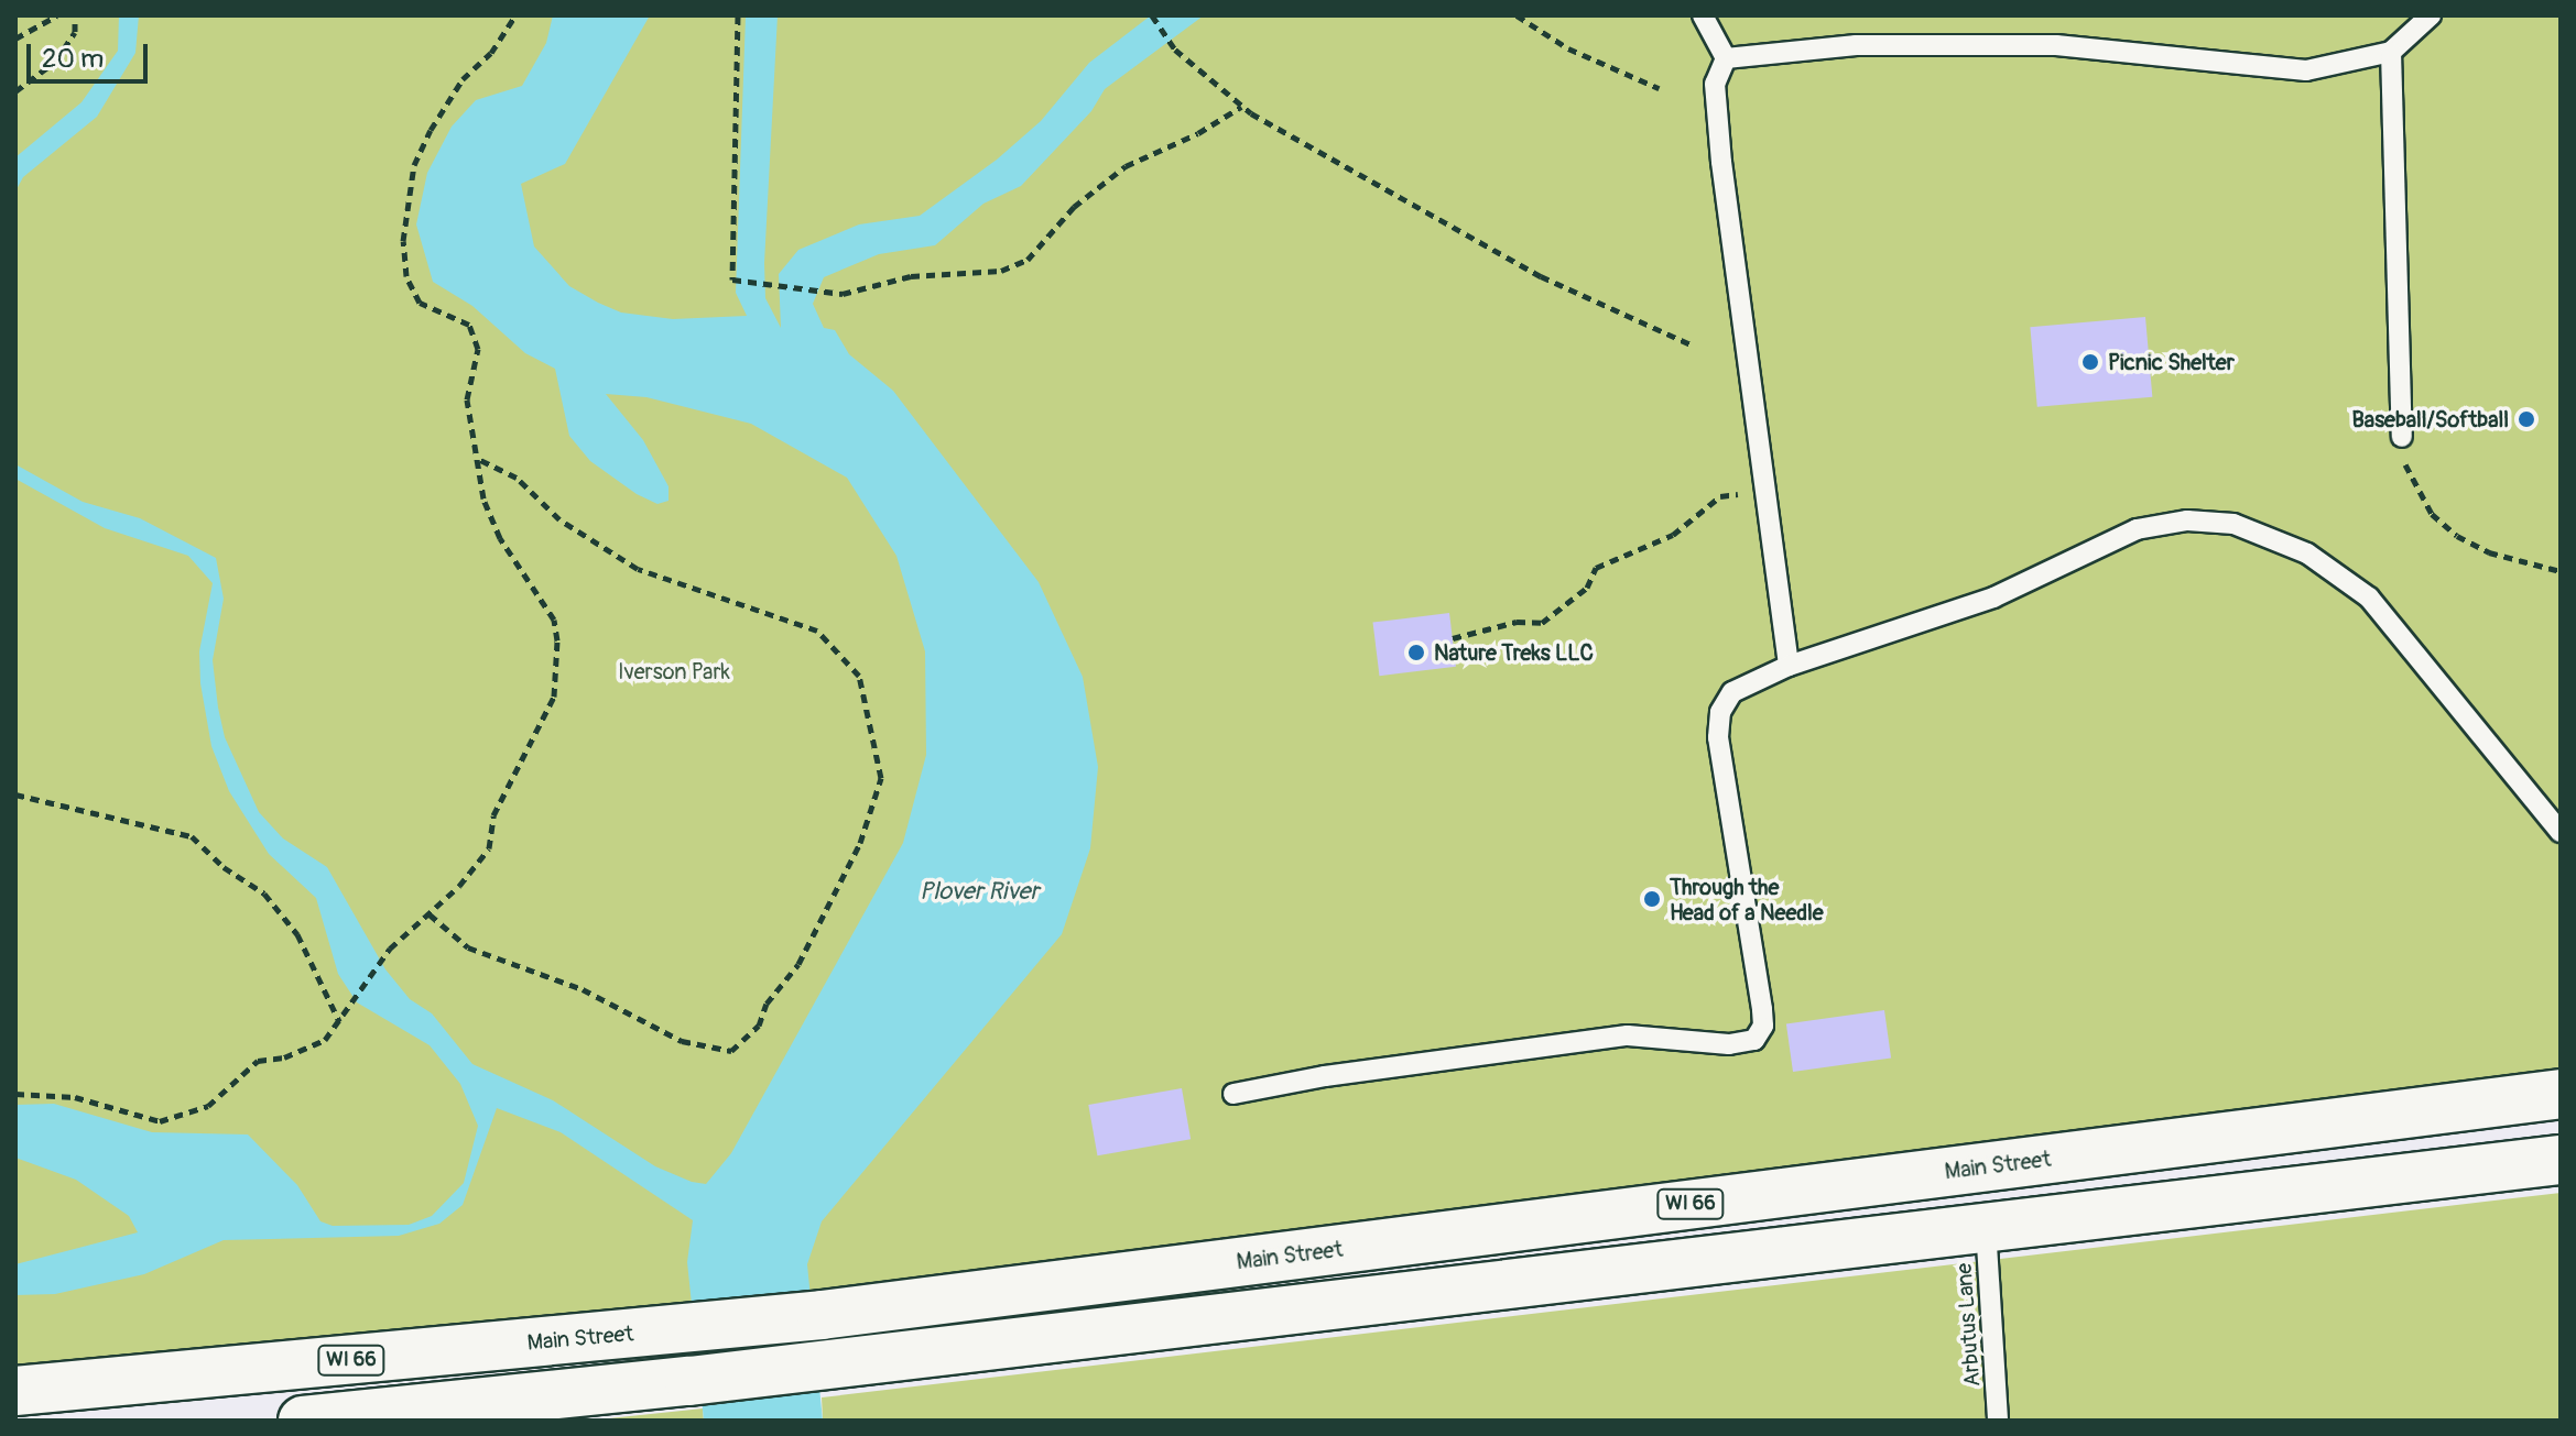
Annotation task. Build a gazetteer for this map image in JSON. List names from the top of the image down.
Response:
{
  "streets": {
    "main road": ["Main Street", "WI 66"],
    "lane": ["Arbutus Lane"]
  },
  "water": ["Plover River"],
  "parks": ["Iverson Park"],
  "places": [
    "Picnic Shelter",
    "Baseball/Softball",
    "Nature Treks LLC",
    "Through the Head of a Needle"
  ],
  "scale_bar": "20 m"
}
